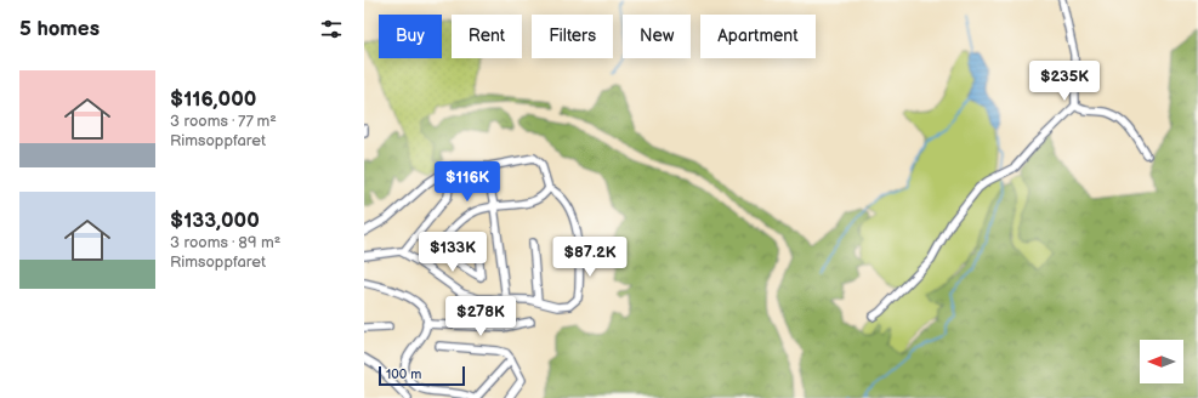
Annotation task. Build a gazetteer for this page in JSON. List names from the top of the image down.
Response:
{
  "scale_bar": "100 m",
  "north": "left",
  "page": {
    "heading": "5 homes",
    "chip": [
      "Buy",
      "Rent",
      "Filters",
      "New",
      "Apartment"
    ],
    "list": [
      {
        "name": "$116,000",
        "note": "3 rooms · 77 m² · Rimsoppfaret"
      },
      {
        "name": "$133,000",
        "note": "3 rooms · 89 m² · Rimsoppfaret"
      }
    ],
    "price": [
      "$235K",
      "$116K",
      "$133K",
      "$87.2K",
      "$278K"
    ],
    "scale": "100 m"
  }
}
